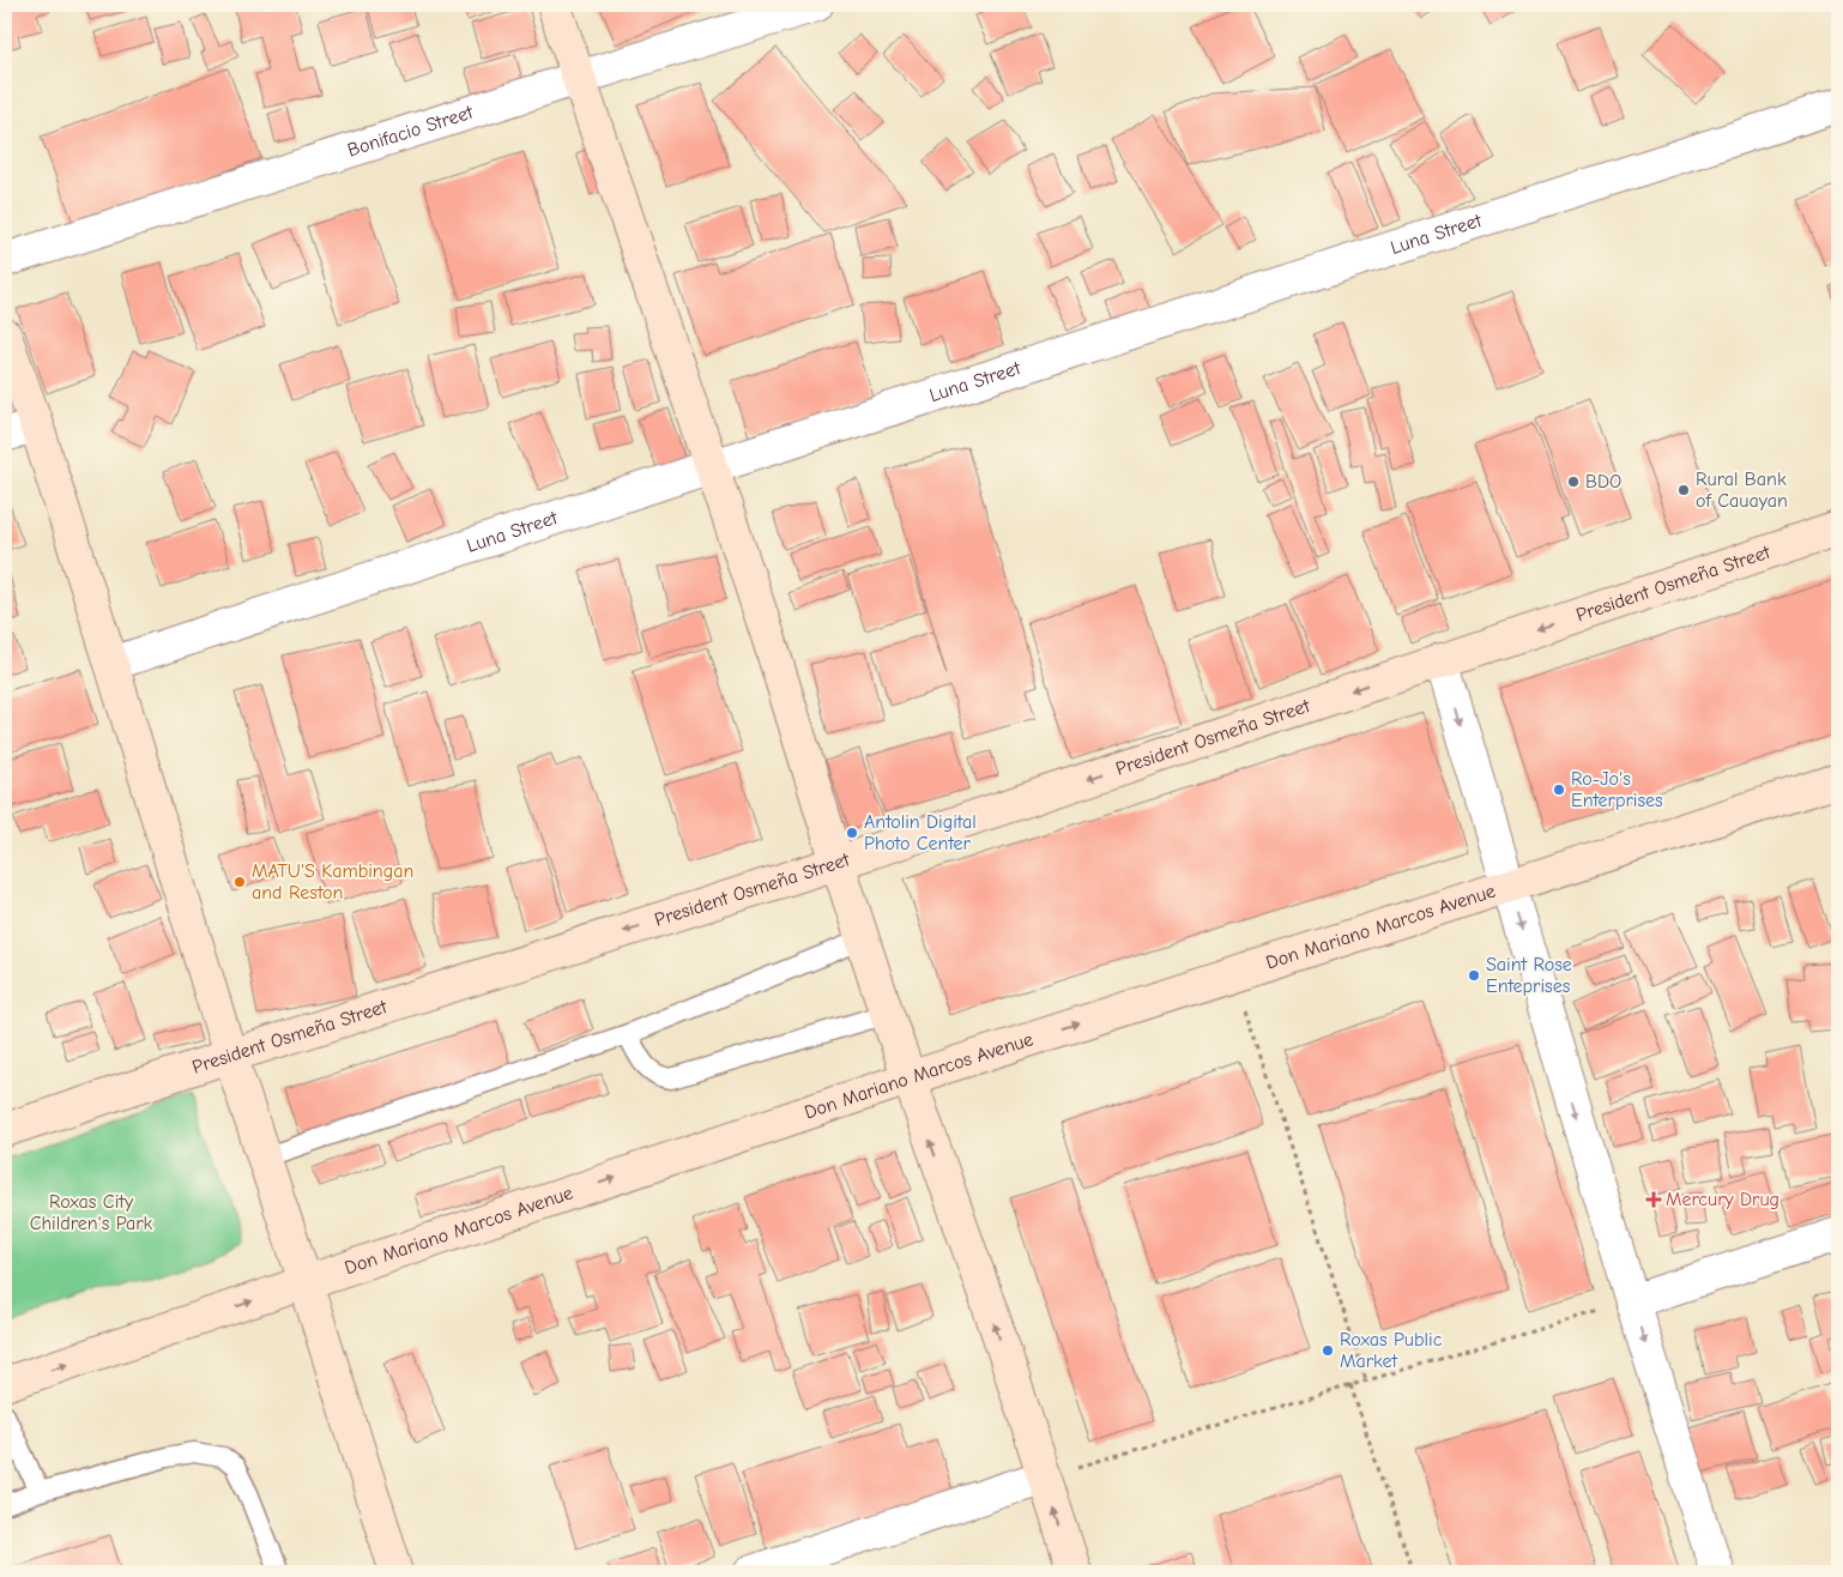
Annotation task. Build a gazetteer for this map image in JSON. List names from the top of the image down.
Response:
{
  "streets": {
    "main road": ["President Osmeña Street", "Don Mariano Marcos Avenue"],
    "street": ["Bonifacio Street", "Luna Street"]
  },
  "one_way": ["President Osmeña Street", "Don Mariano Marcos Avenue"],
  "parks": ["Roxas City Children's Park"],
  "places": {
    "other": [
      "BDO",
      "Rural Bank of Cauayan",
      "Ro-Jo's Enterprises",
      "Antolin Digital Photo Center",
      "MATU'S Kambingan and Reston",
      "Saint Rose Enteprises",
      "Roxas Public Market"
    ],
    "health": ["Mercury Drug"]
  }
}
